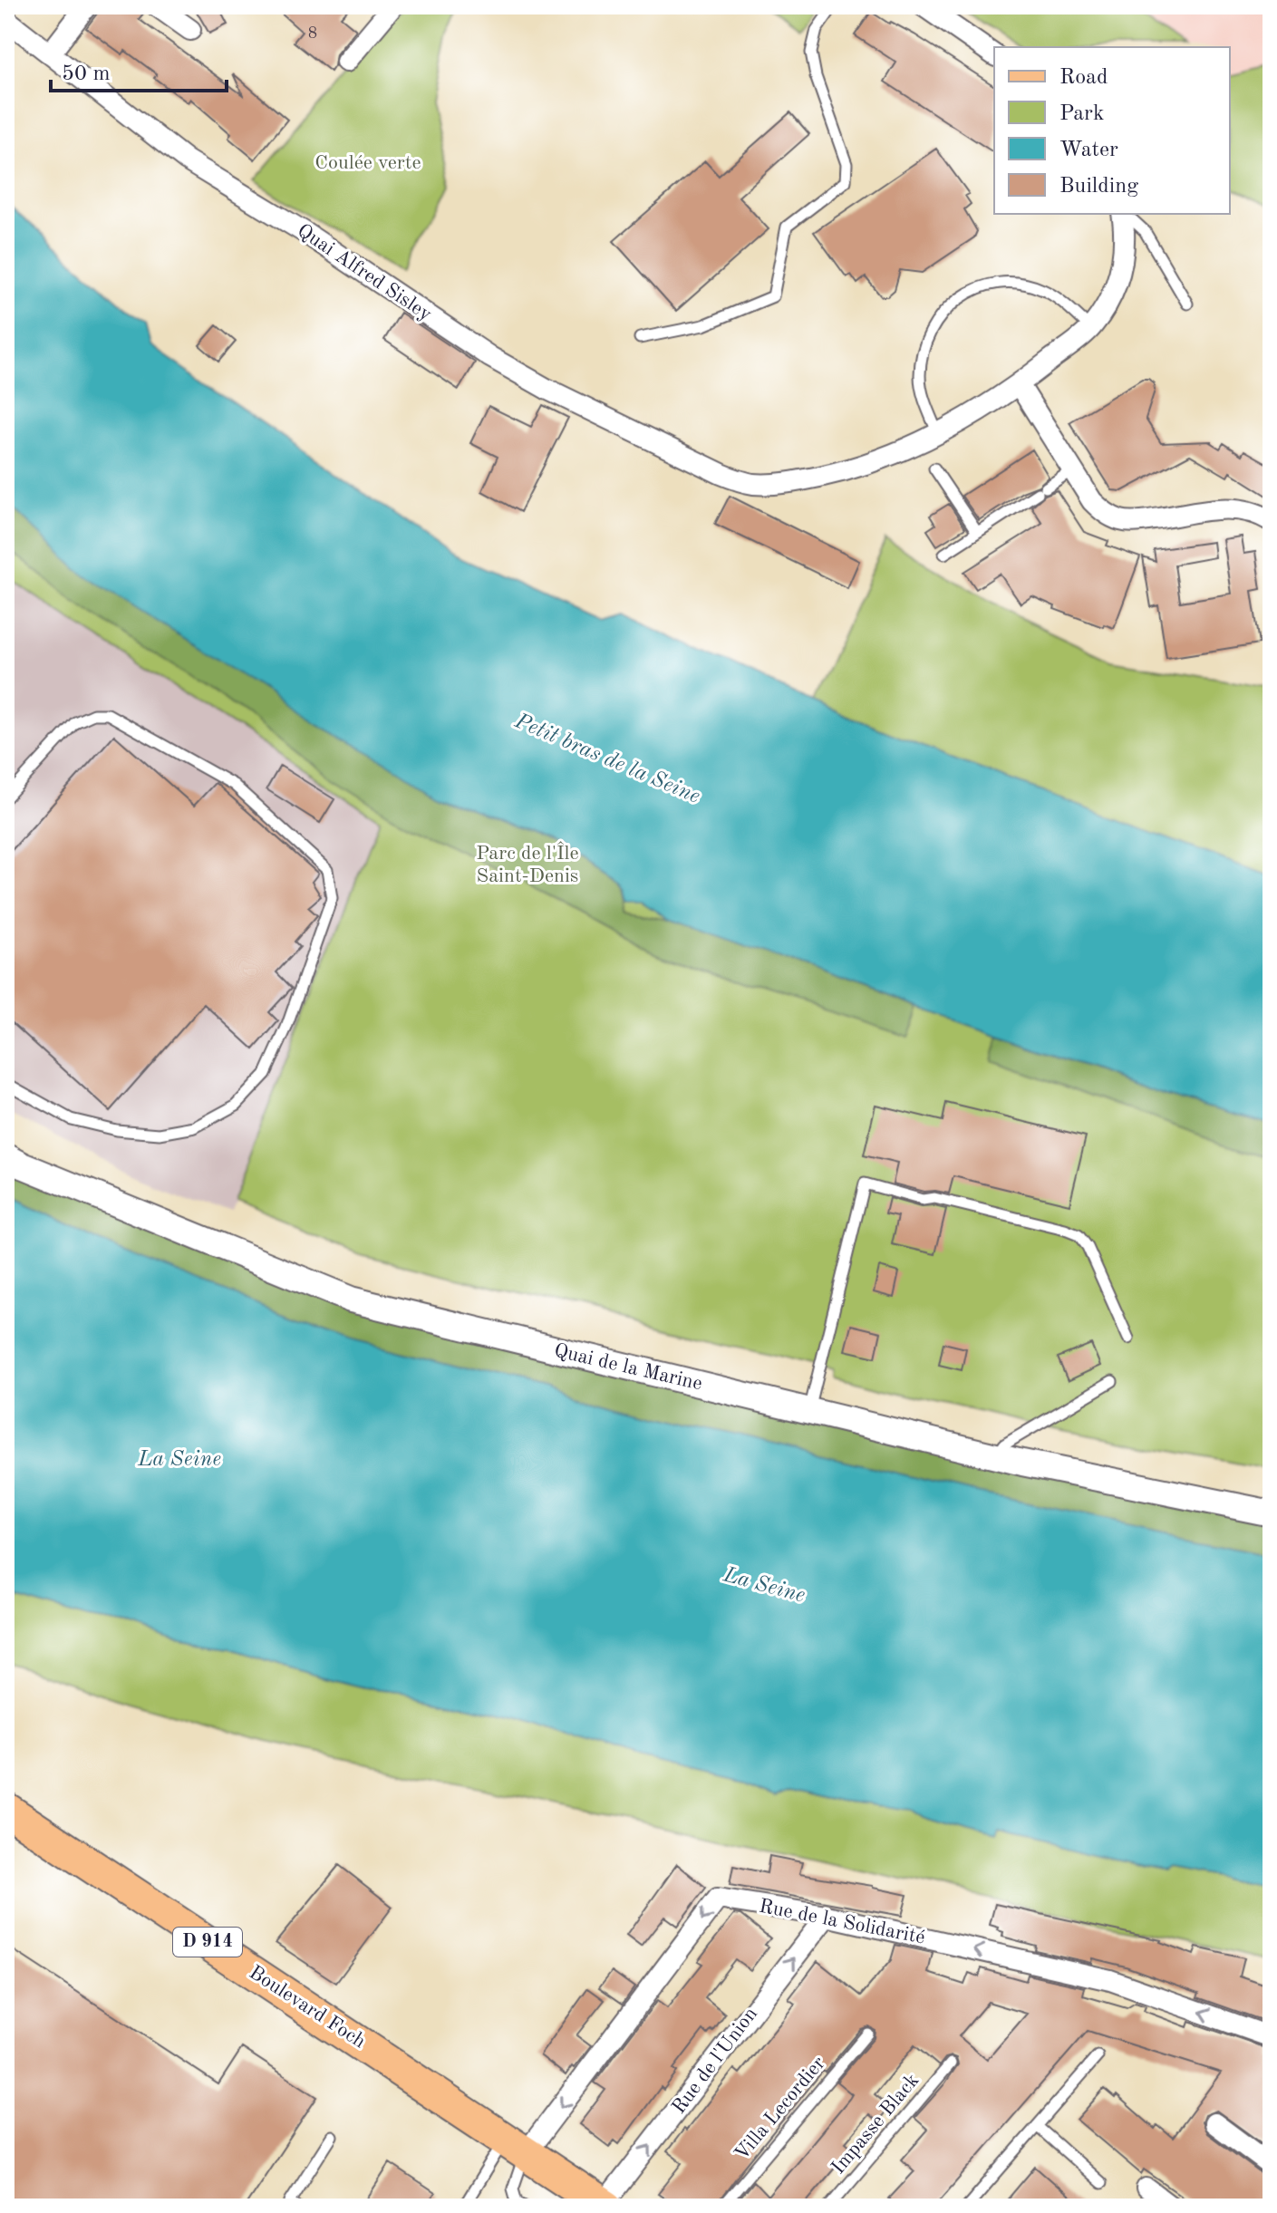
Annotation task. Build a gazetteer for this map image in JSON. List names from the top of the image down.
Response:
{
  "streets": {
    "main road": ["D 914", "Boulevard Foch"],
    "street": [
      "Quai Alfred Sisley",
      "Quai de la Marine",
      "Rue de la Solidarité",
      "Rue de l'Union"
    ],
    "lane": ["Villa Lecordier", "Impasse Black"]
  },
  "crossings": [
    ["Rue de la Solidarité", "Boulevard Foch"],
    ["Rue de la Solidarité", "Rue de l'Union"],
    ["Boulevard Foch", "Rue de l'Union"]
  ],
  "one_way": ["Rue de la Solidarité", "Rue de l'Union"],
  "water": ["Petit bras de la Seine", "La Seine"],
  "parks": ["Coulée verte", "Parc de l'Île Saint-Denis"],
  "house_numbers": ["8"],
  "legend": [
    "Road",
    "Park",
    "Water",
    "Building"
  ],
  "scale_bar": "50 m"
}
